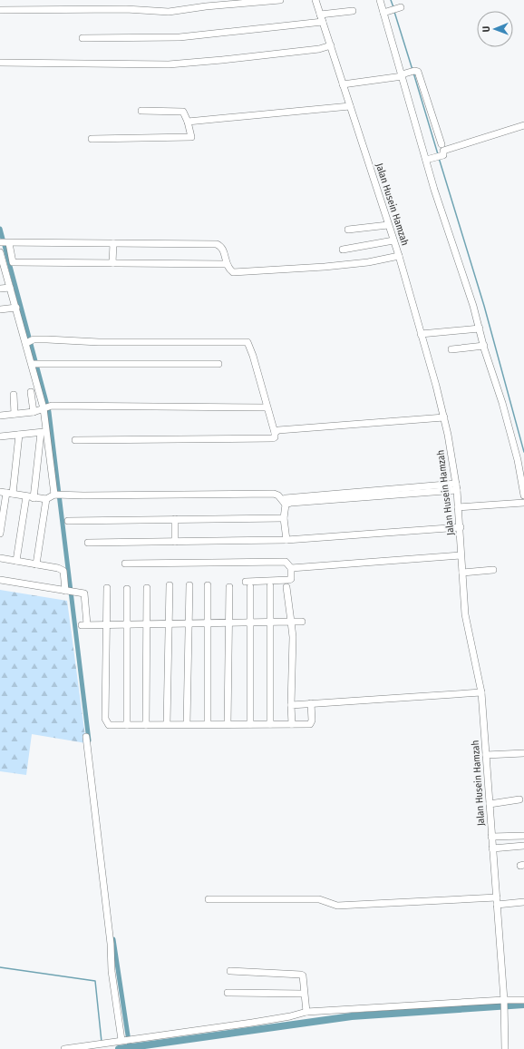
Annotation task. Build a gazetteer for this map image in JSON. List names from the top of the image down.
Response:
{
  "streets": {
    "street": ["Jalan Husein Hamzah"]
  },
  "north": "left"
}
